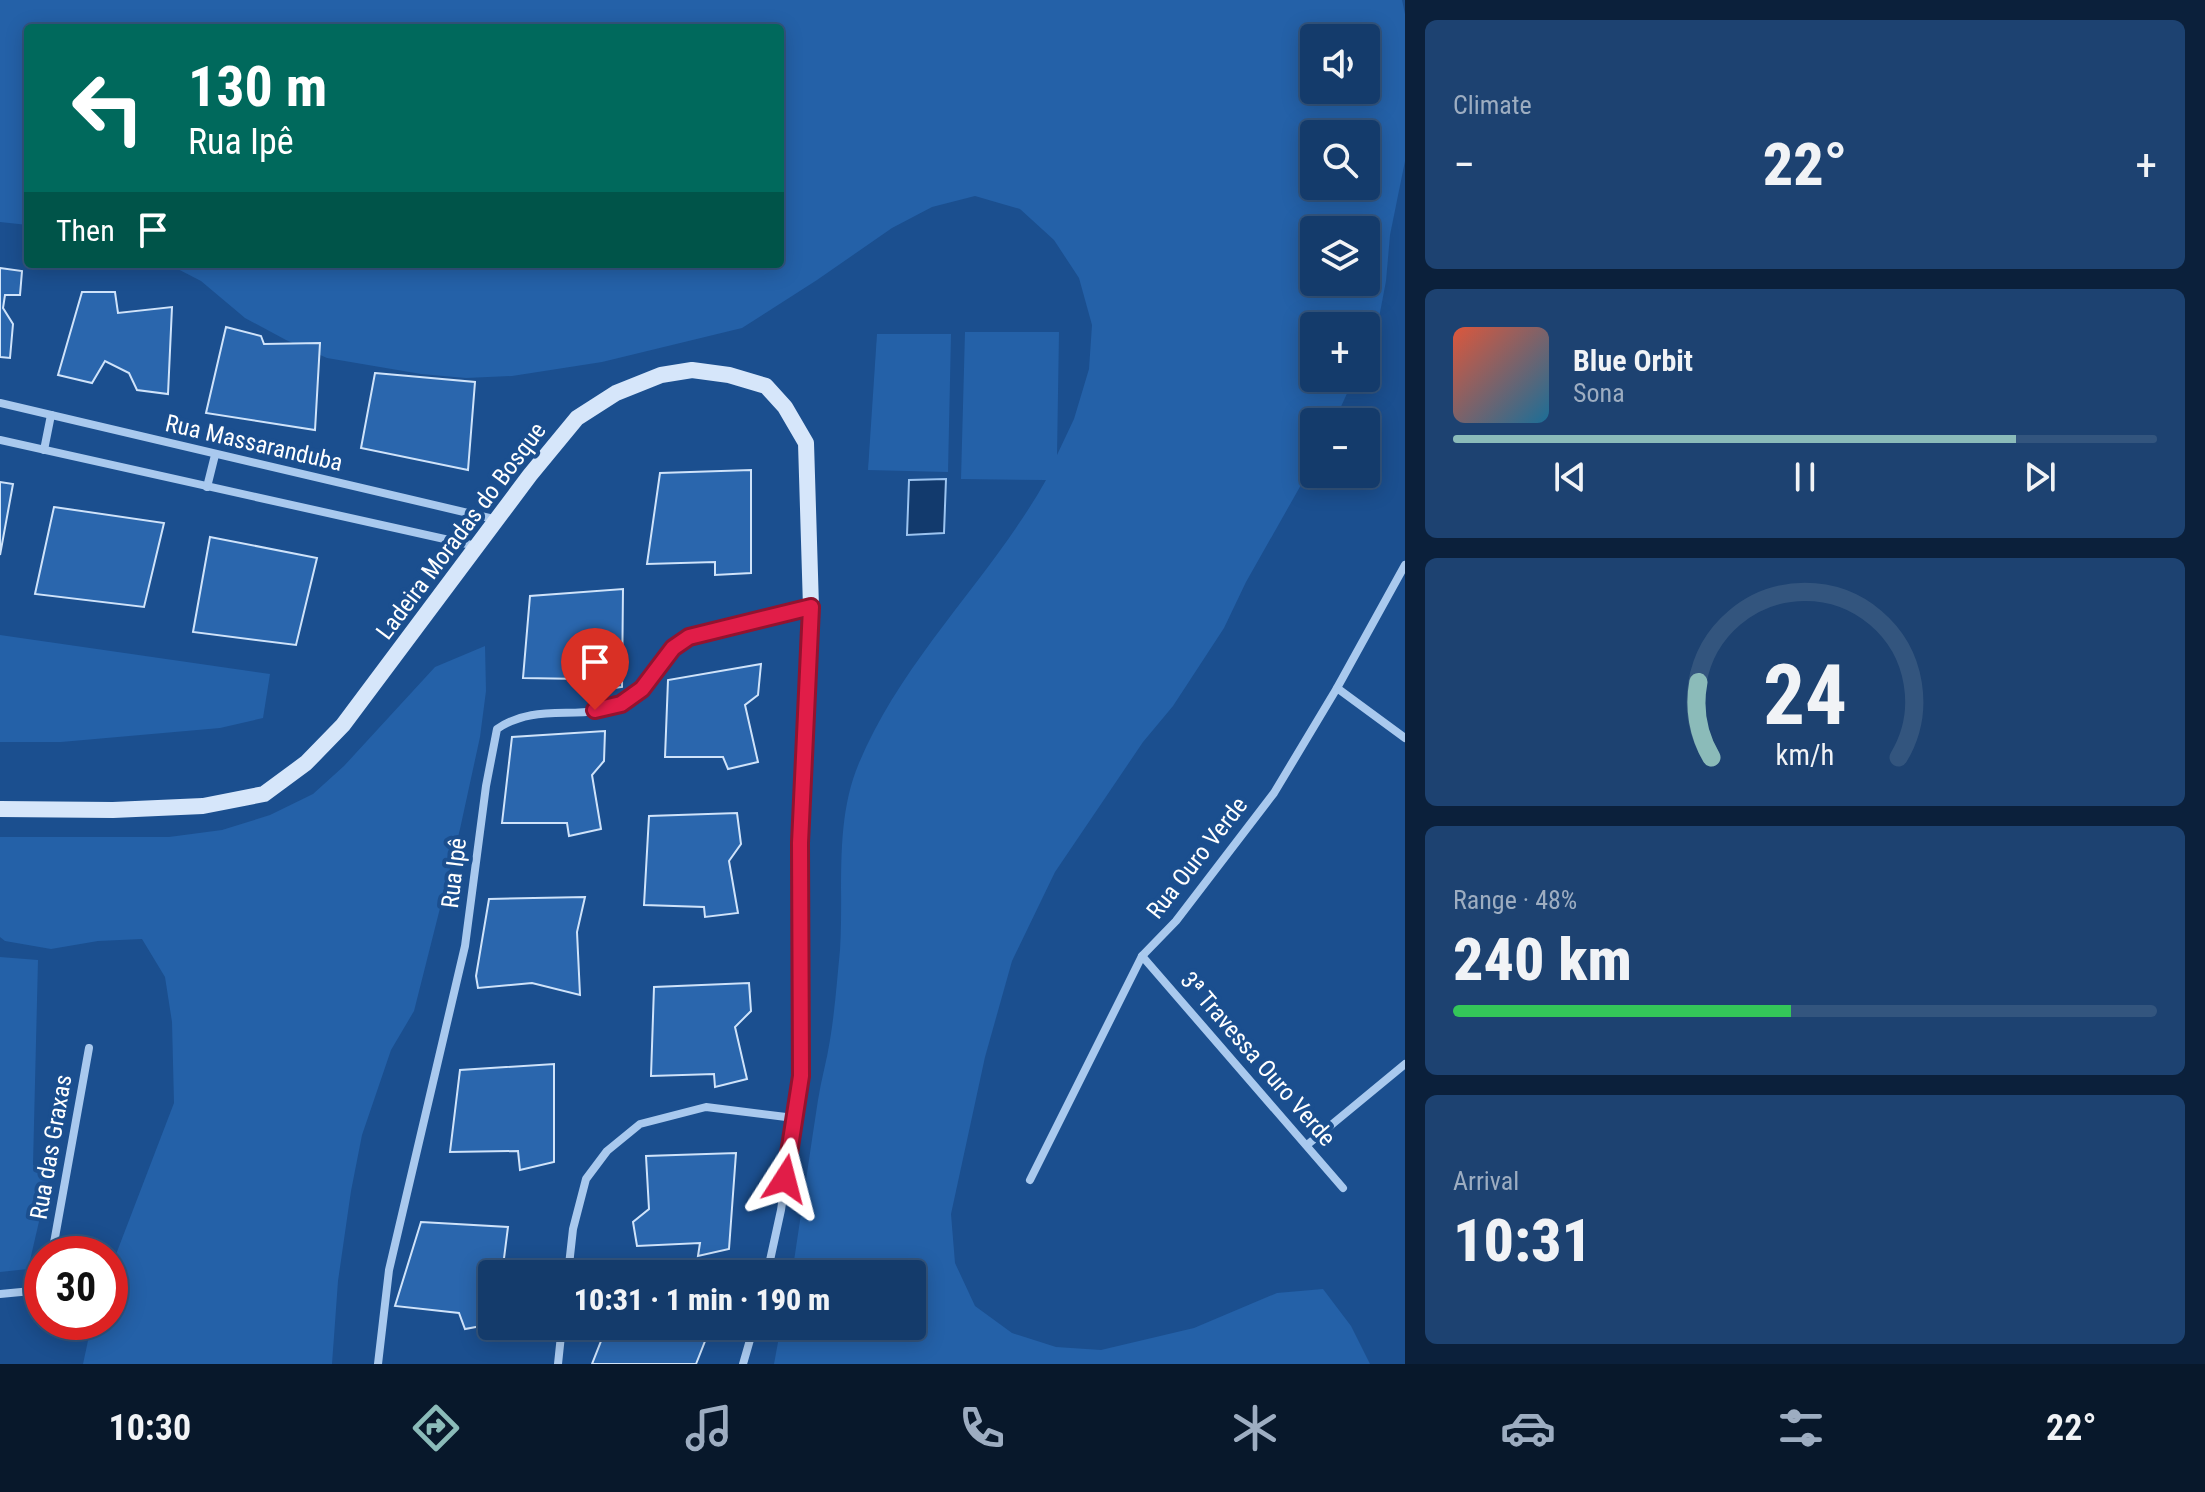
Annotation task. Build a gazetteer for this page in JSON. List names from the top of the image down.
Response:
{
  "streets": {
    "street": [
      "Rua Massaranduba",
      "Ladeira Moradas do Bosque",
      "Rua Ouro Verde",
      "Rua Ipê",
      "3ª Travessa Ouro Verde",
      "Rua das Graxas"
    ]
  },
  "crossings": [
    ["Rua Massaranduba", "Ladeira Moradas do Bosque"],
    ["Ladeira Moradas do Bosque", "Rua Ipê"],
    ["Rua Ouro Verde", "3ª Travessa Ouro Verde"]
  ],
  "page": {
    "tile": [
      "Climate",
      ["Range · 48%", "240 km"],
      ["Arrival", "10:31"]
    ],
    "map_buttons": ["+", "−"],
    "turn": ["130 m", "Rua Ipê"],
    "heat": ["−", "22°", "+"],
    "then": "Then",
    "song": ["Blue Orbit", "Sona"],
    "limit": "30",
    "trip": "10:31 · 1 min · 190 m",
    "tabs": ["10:30", "22°"],
    "gauge": ["24", "km/h"]
  }
}
